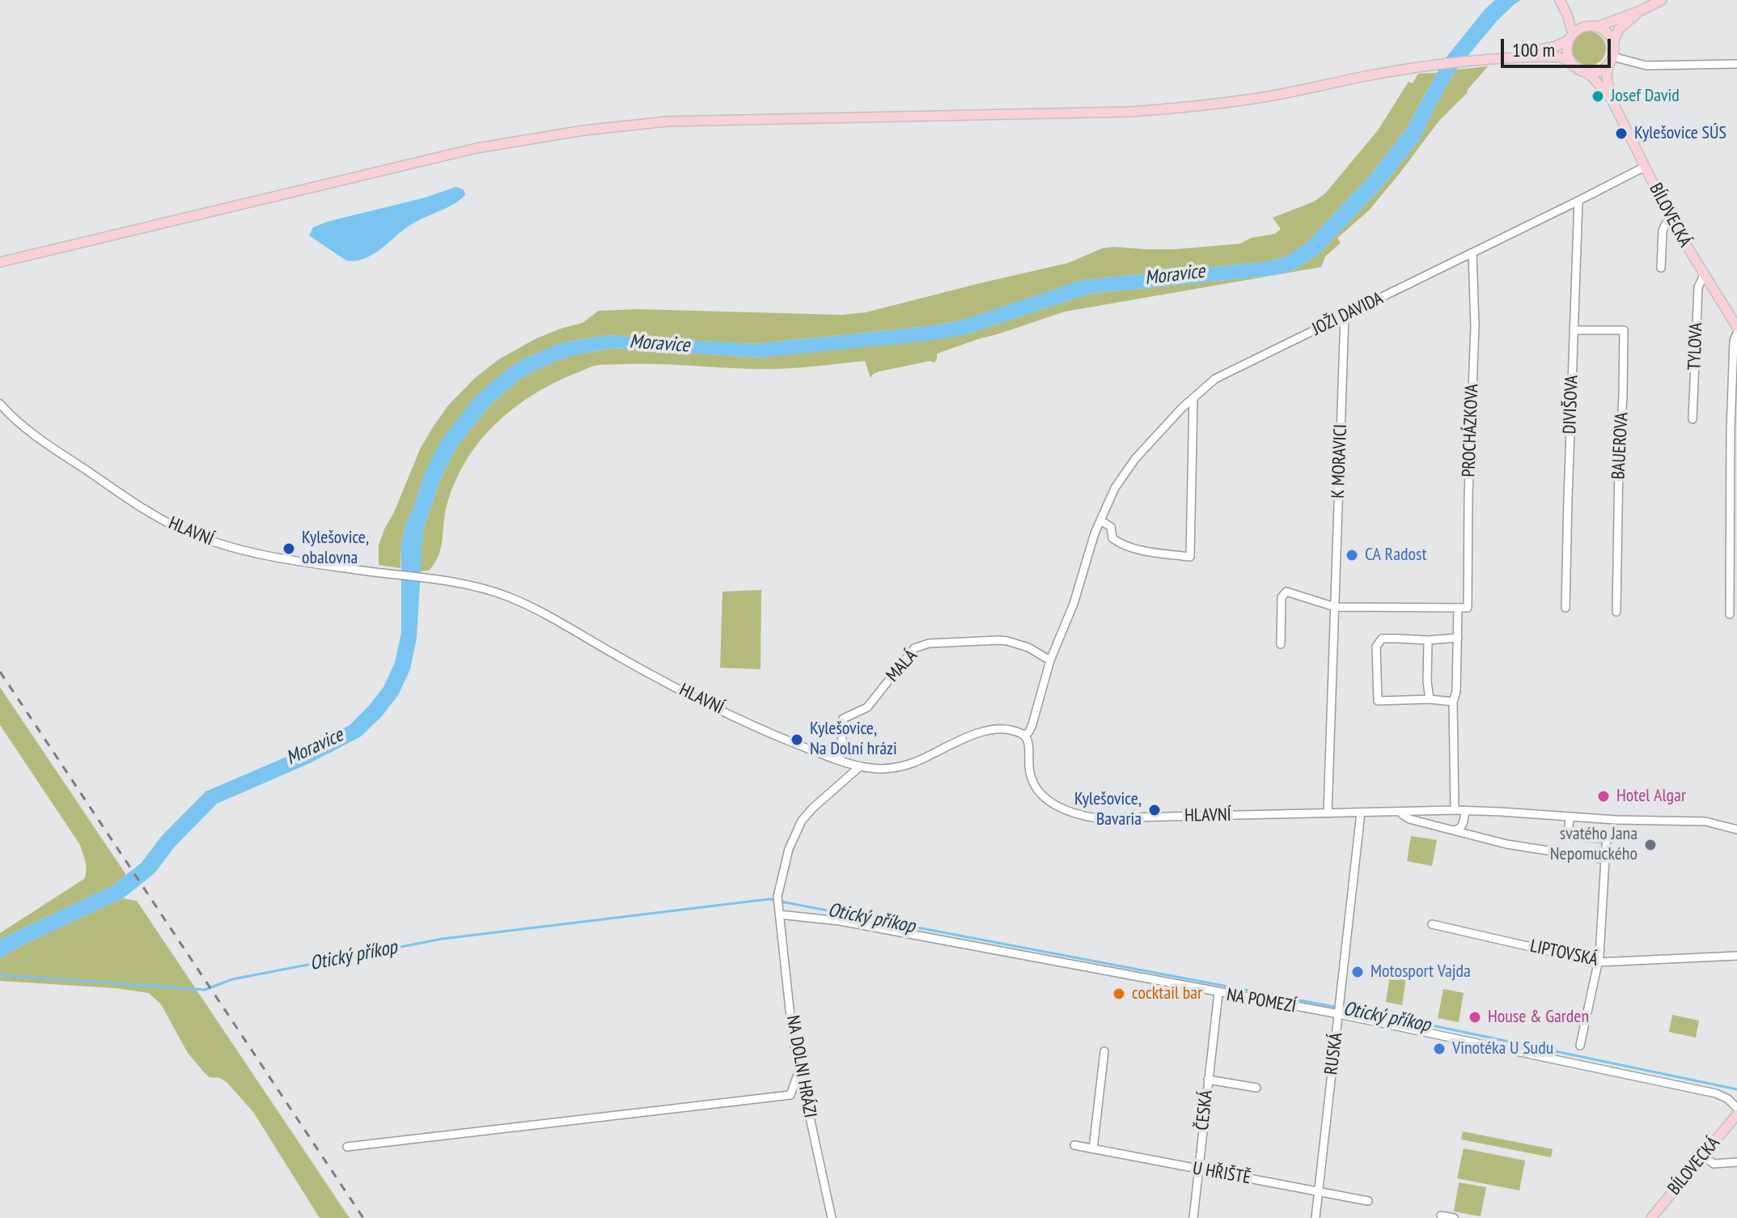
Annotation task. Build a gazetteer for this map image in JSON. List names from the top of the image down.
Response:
{
  "streets": {
    "main road": ["BÍLOVECKÁ"],
    "street": [
      "JOŽI DAVIDA",
      "TYLOVA",
      "DIVIŠOVA",
      "PROCHÁZKOVA",
      "BAUEROVA",
      "K MORAVICI",
      "HLAVNÍ",
      "MALÁ",
      "LIPTOVSKÁ",
      "NA POMEZÍ",
      "RUSKÁ",
      "NA DOLNI HRÁZI",
      "ČESKÁ",
      "U HŘIŠTĚ"
    ]
  },
  "crossings": [
    ["BÍLOVECKÁ", "JOŽI DAVIDA"],
    ["BÍLOVECKÁ", "TYLOVA"],
    ["JOŽI DAVIDA", "DIVIŠOVA"],
    ["JOŽI DAVIDA", "PROCHÁZKOVA"],
    ["JOŽI DAVIDA", "K MORAVICI"],
    ["JOŽI DAVIDA", "HLAVNÍ"],
    ["JOŽI DAVIDA", "MALÁ"],
    ["DIVIŠOVA", "BAUEROVA"],
    ["HLAVNÍ", "MALÁ"],
    ["HLAVNÍ", "RUSKÁ"],
    ["HLAVNÍ", "NA DOLNI HRÁZI"],
    ["NA POMEZÍ", "RUSKÁ"],
    ["NA POMEZÍ", "NA DOLNI HRÁZI"],
    ["NA POMEZÍ", "ČESKÁ"],
    ["RUSKÁ", "U HŘIŠTĚ"],
    ["ČESKÁ", "U HŘIŠTĚ"]
  ],
  "water": ["Moravice", "Otický příkop"],
  "places": [
    "Josef David",
    "Kylešovice SÚS",
    "Kylešovice, obalovna",
    "CA Radost",
    "Kylešovice, Na Dolní hrázi",
    "Hotel Algar",
    "Kylešovice, Bavaria",
    "svatého Jana Nepomuckého",
    "Motosport Vajda",
    "cocktail bar",
    "House & Garden",
    "Vinotéka U Sudu"
  ],
  "scale_bar": "100 m"
}
